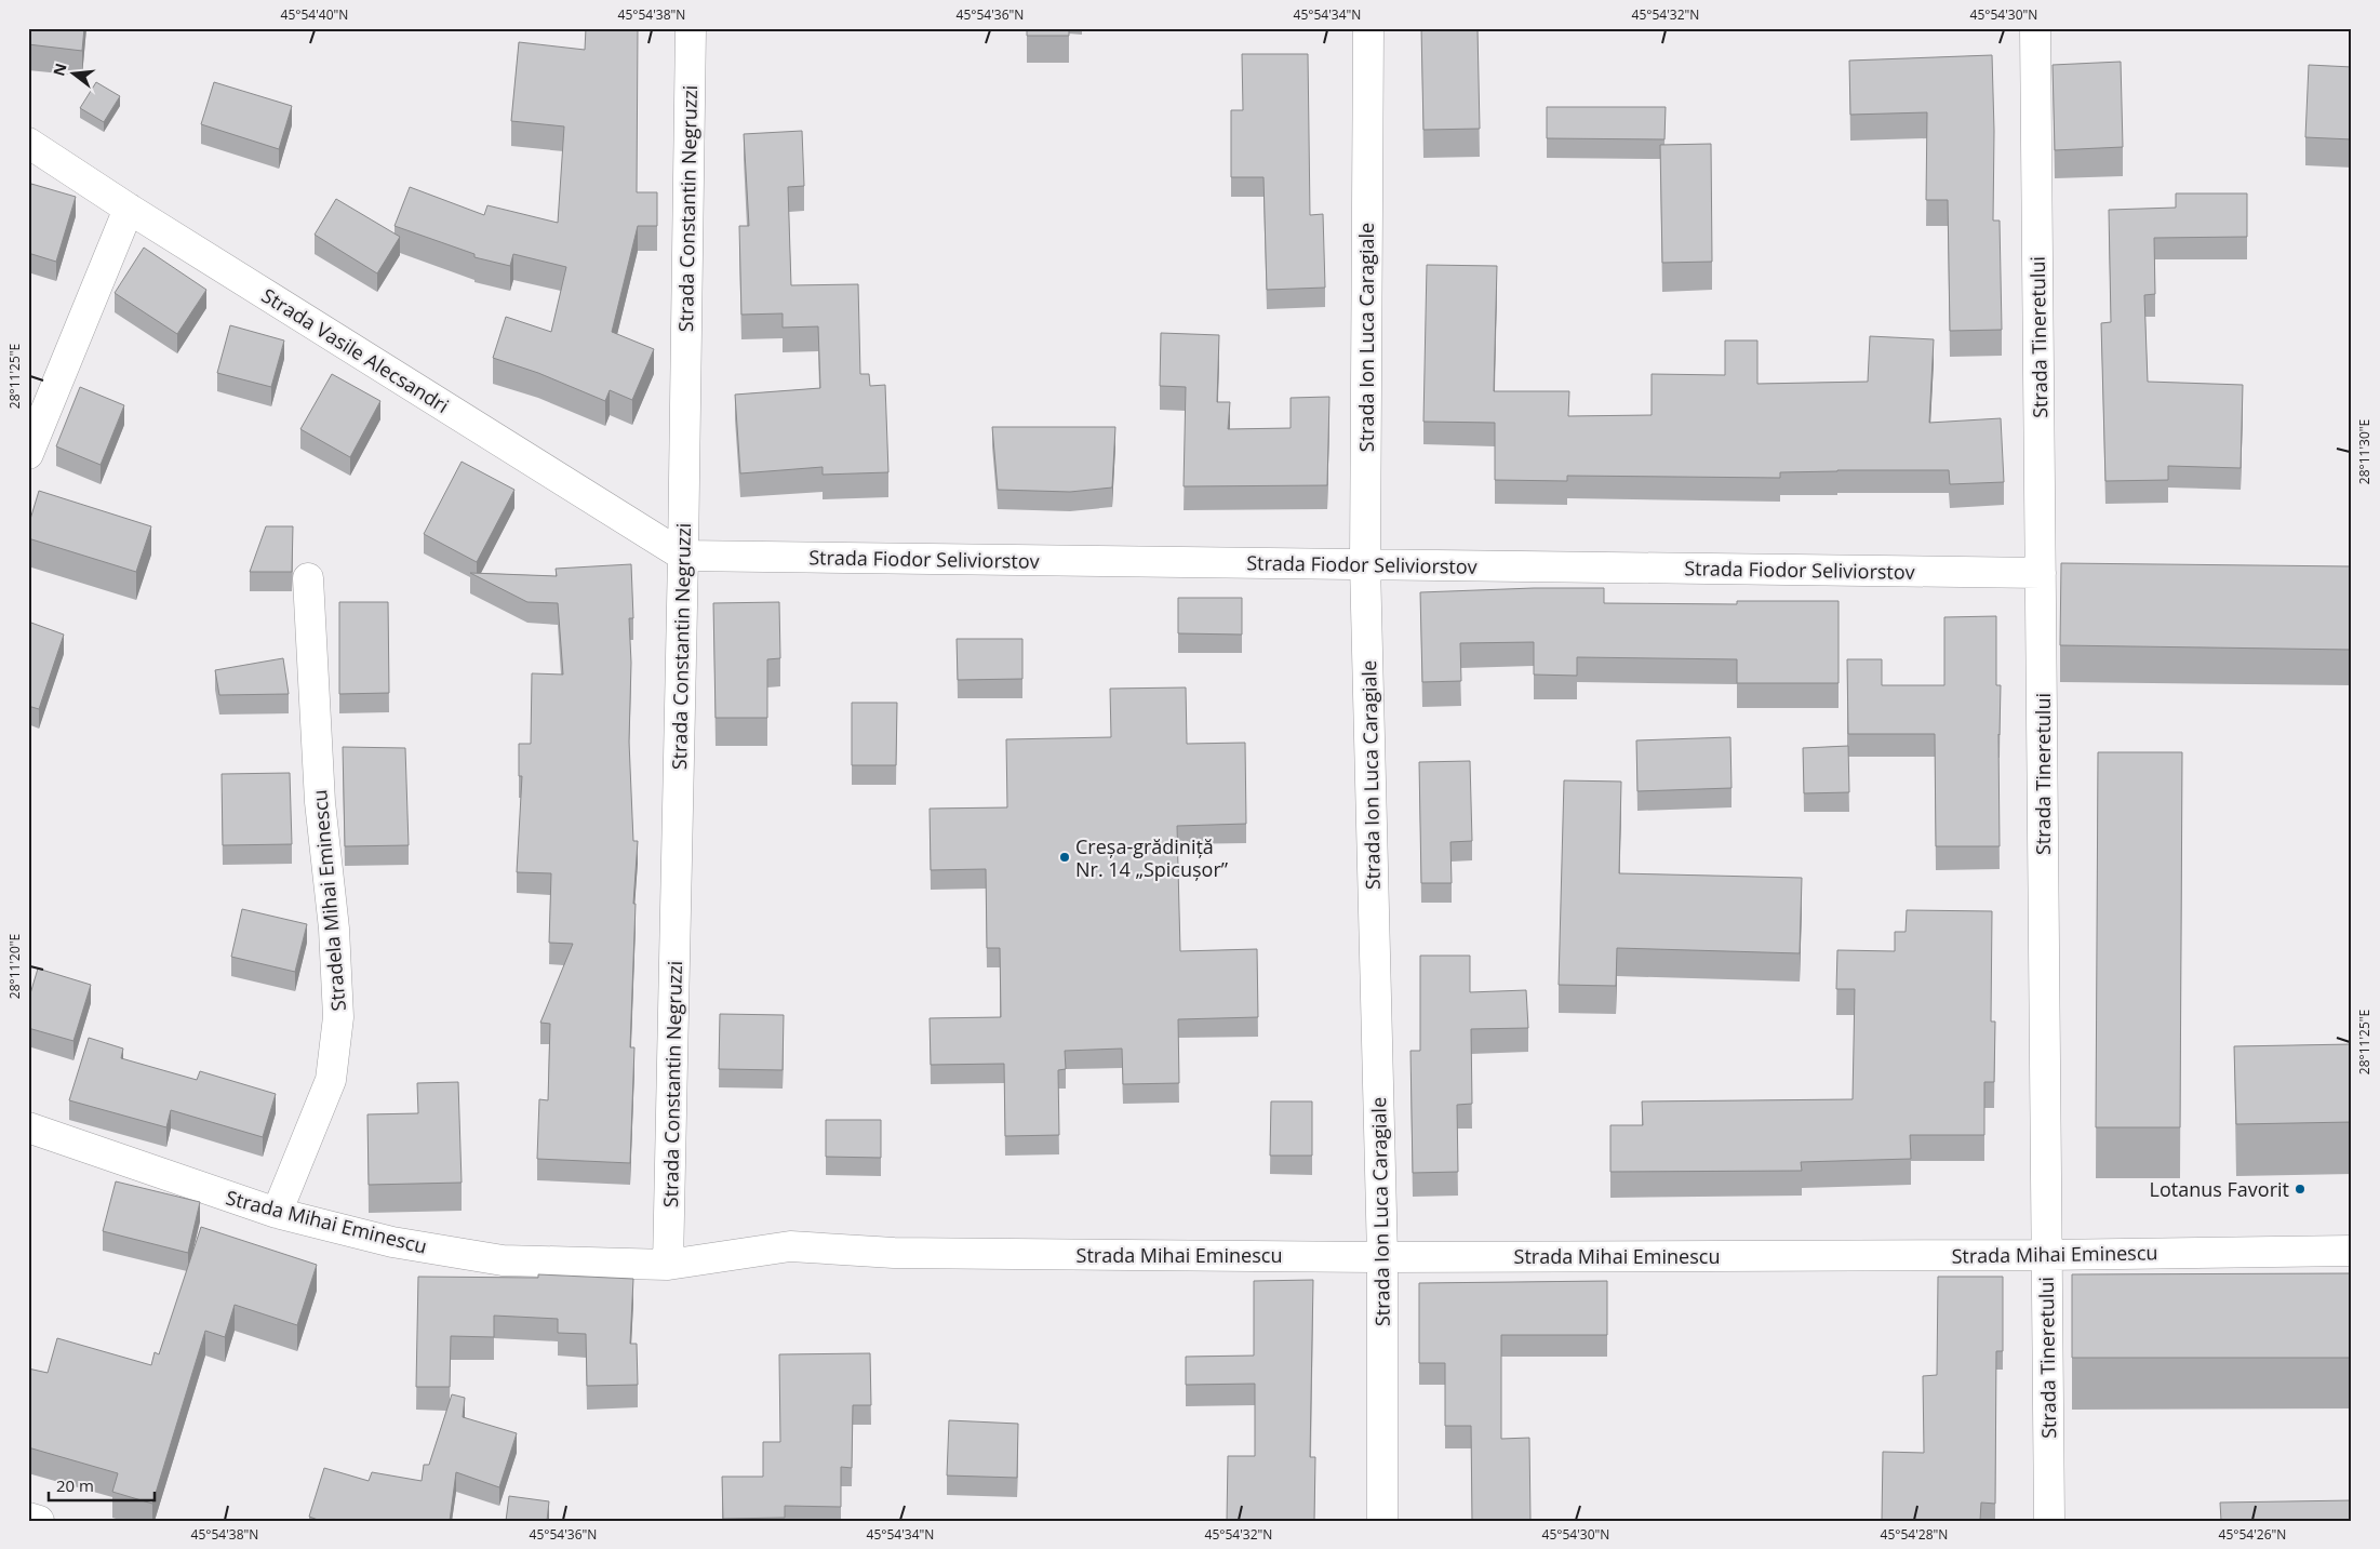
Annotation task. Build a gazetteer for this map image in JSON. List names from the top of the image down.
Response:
{
  "streets": {
    "street": [
      "Strada Constantin Negruzzi",
      "Strada Ion Luca Caragiale",
      "Strada Tineretului",
      "Strada Vasile Alecsandri",
      "Strada Fiodor Seliviorstov",
      "Stradela Mihai Eminescu",
      "Strada Mihai Eminescu"
    ]
  },
  "crossings": [
    ["Strada Constantin Negruzzi", "Strada Vasile Alecsandri"],
    ["Strada Constantin Negruzzi", "Strada Fiodor Seliviorstov"],
    ["Strada Constantin Negruzzi", "Strada Mihai Eminescu"],
    ["Strada Ion Luca Caragiale", "Strada Fiodor Seliviorstov"],
    ["Strada Ion Luca Caragiale", "Strada Mihai Eminescu"],
    ["Strada Tineretului", "Strada Fiodor Seliviorstov"],
    ["Strada Tineretului", "Strada Mihai Eminescu"],
    ["Strada Vasile Alecsandri", "Strada Fiodor Seliviorstov"],
    ["Stradela Mihai Eminescu", "Strada Mihai Eminescu"]
  ],
  "places": ["Creșa-grădiniță Nr. 14 „Spicușor”", "Lotanus Favorit"],
  "scale_bar": "20 m",
  "north": "left",
  "coordinates": [
    "45°54'40\"N",
    "45°54'38\"N",
    "45°54'36\"N",
    "45°54'34\"N",
    "45°54'32\"N",
    "45°54'30\"N",
    "28°11'25\"E",
    "28°11'30\"E",
    "28°11'20\"E",
    "45°54'28\"N",
    "45°54'26\"N"
  ]
}
